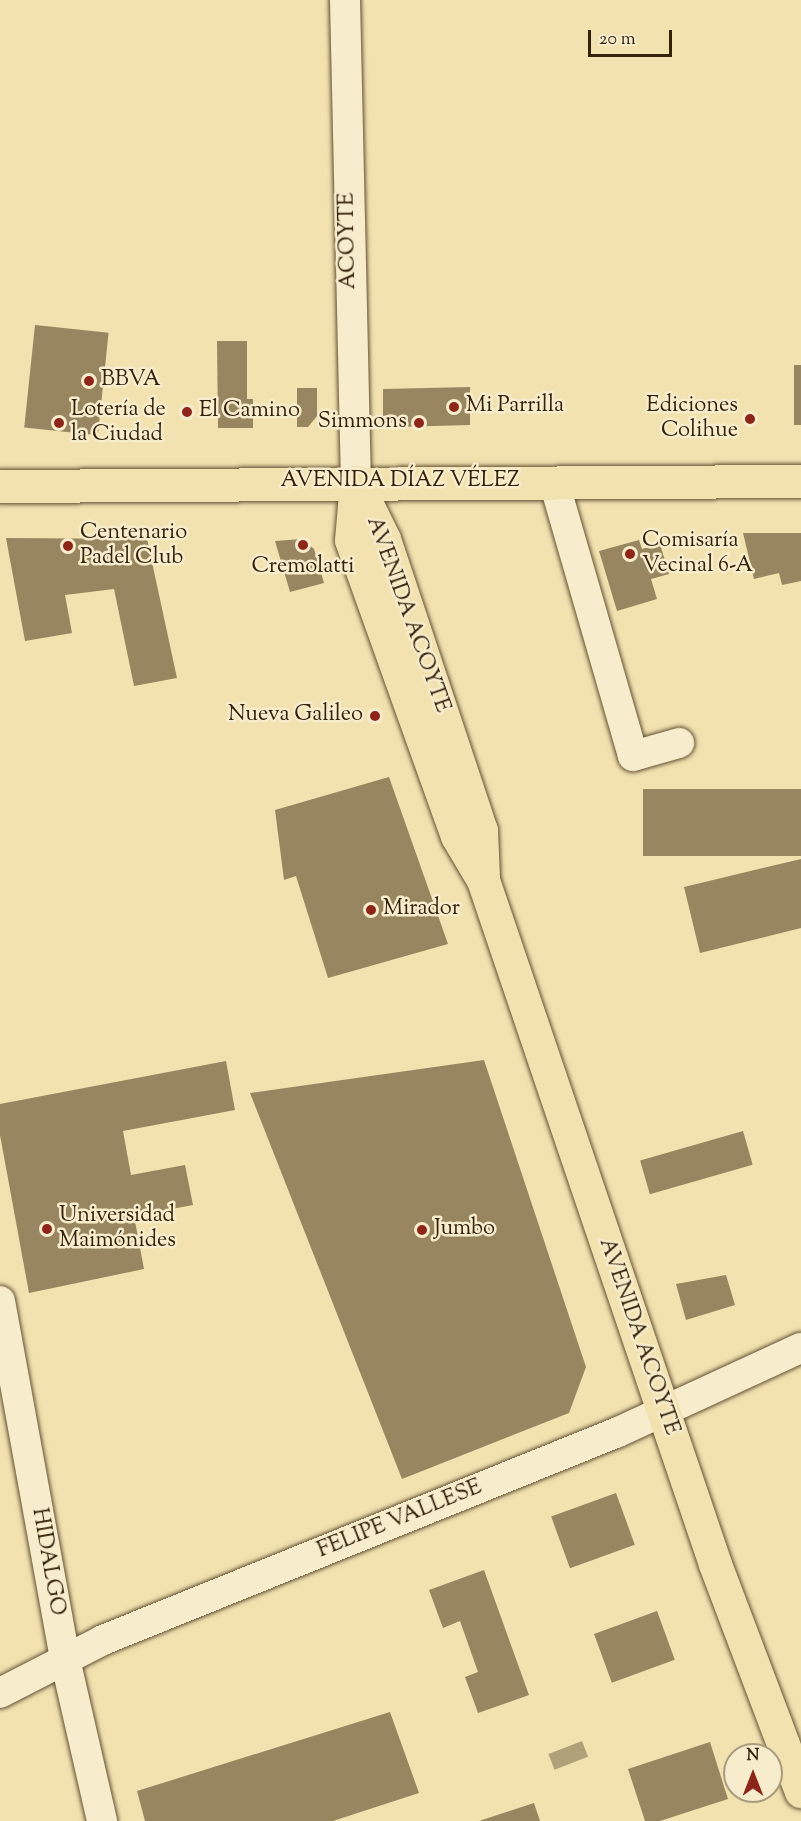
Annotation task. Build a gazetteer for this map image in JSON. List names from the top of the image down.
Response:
{
  "streets": {
    "main road": ["AVENIDA DÍAZ VÉLEZ", "AVENIDA ACOYTE"],
    "street": ["ACOYTE", "FELIPE VALLESE", "HIDALGO"]
  },
  "crossings": [
    ["ACOYTE", "AVENIDA DÍAZ VÉLEZ"],
    ["ACOYTE", "AVENIDA ACOYTE"],
    ["AVENIDA DÍAZ VÉLEZ", "AVENIDA ACOYTE"],
    ["AVENIDA ACOYTE", "FELIPE VALLESE"],
    ["FELIPE VALLESE", "HIDALGO"]
  ],
  "places": [
    "BBVA",
    "Mi Parrilla",
    "El Camino",
    "Ediciones Colihue",
    "Lotería de la Ciudad",
    "Simmons",
    "Cremolatti",
    "Centenario Padel Club",
    "Comisaría Vecinal 6-A",
    "Nueva Galileo",
    "Mirador",
    "Universidad Maimónides",
    "Jumbo"
  ],
  "scale_bar": "20 m",
  "north": "top"
}
